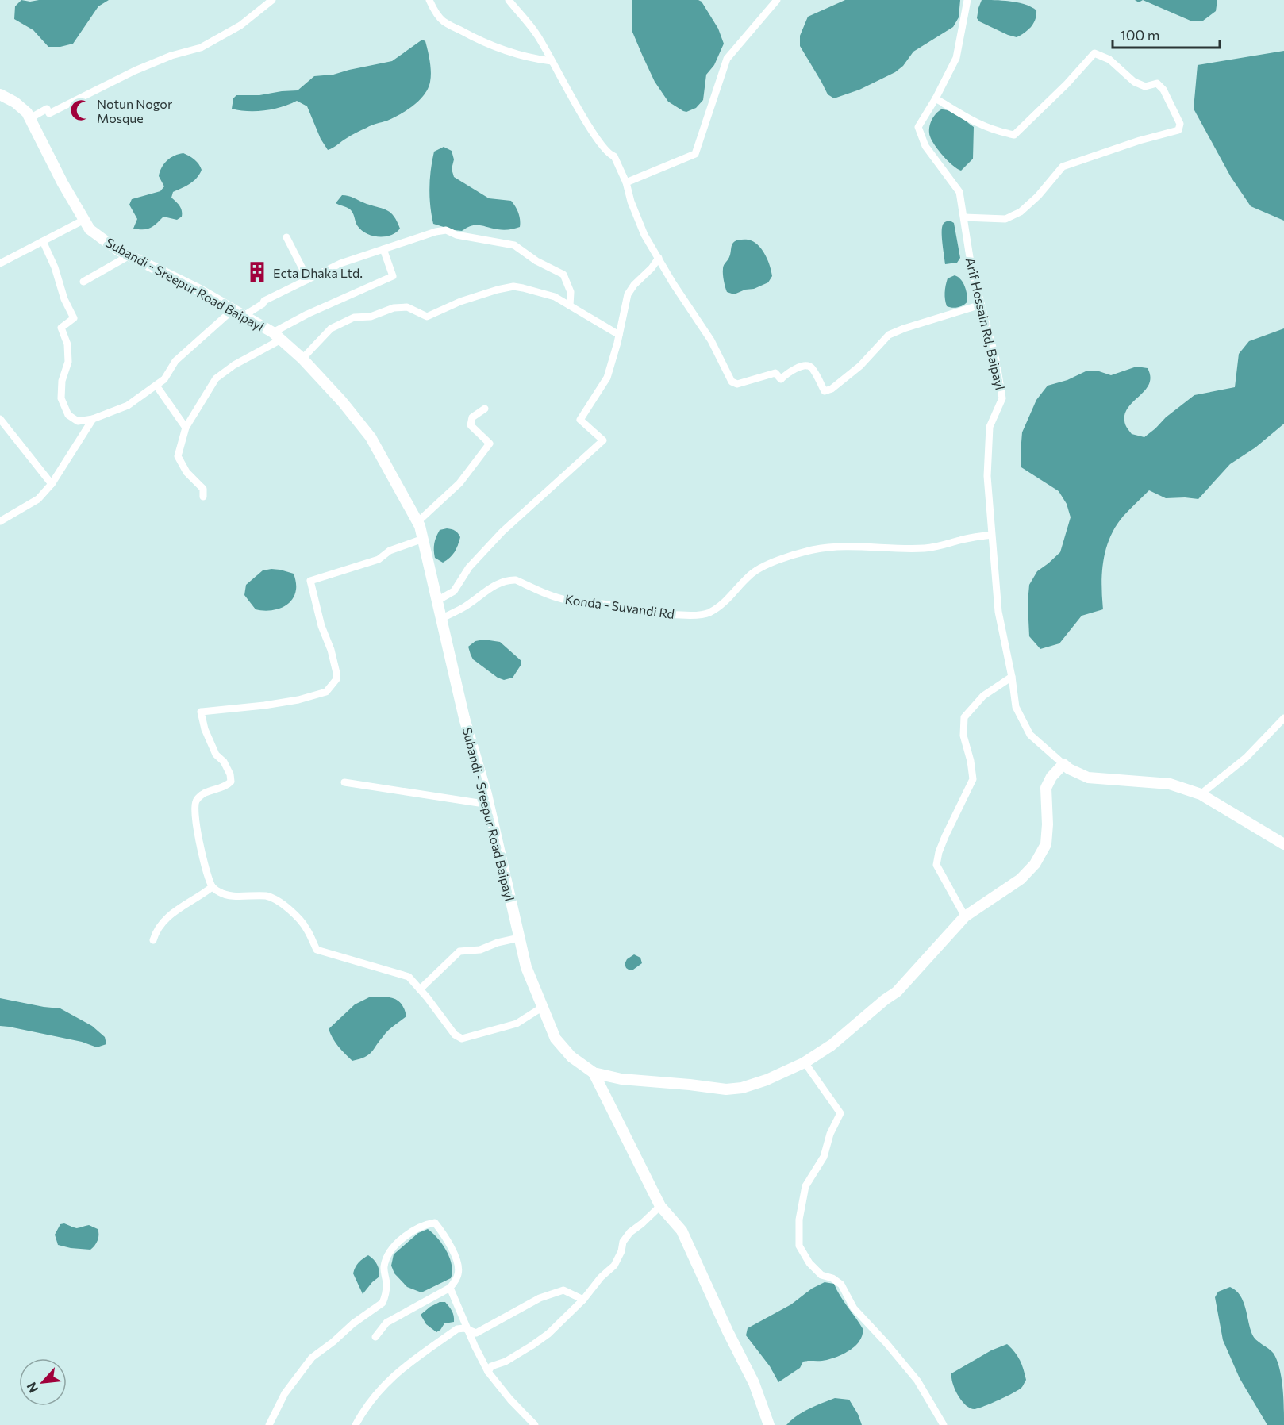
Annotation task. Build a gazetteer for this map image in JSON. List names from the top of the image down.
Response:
{
  "streets": {
    "street": ["Subandi - Sreepur Road Baipayl", "Arif Hossain Rd, Baipayl", "Konda - Suvandi Rd"]
  },
  "crossings": [
    ["Subandi - Sreepur Road Baipayl", "Arif Hossain Rd, Baipayl"],
    ["Subandi - Sreepur Road Baipayl", "Konda - Suvandi Rd"],
    ["Arif Hossain Rd, Baipayl", "Konda - Suvandi Rd"]
  ],
  "places": {
    "mosque": ["Notun Nogor Mosque"],
    "building": ["Ecta Dhaka Ltd."]
  },
  "scale_bar": "100 m",
  "north": "bottom left"
}
